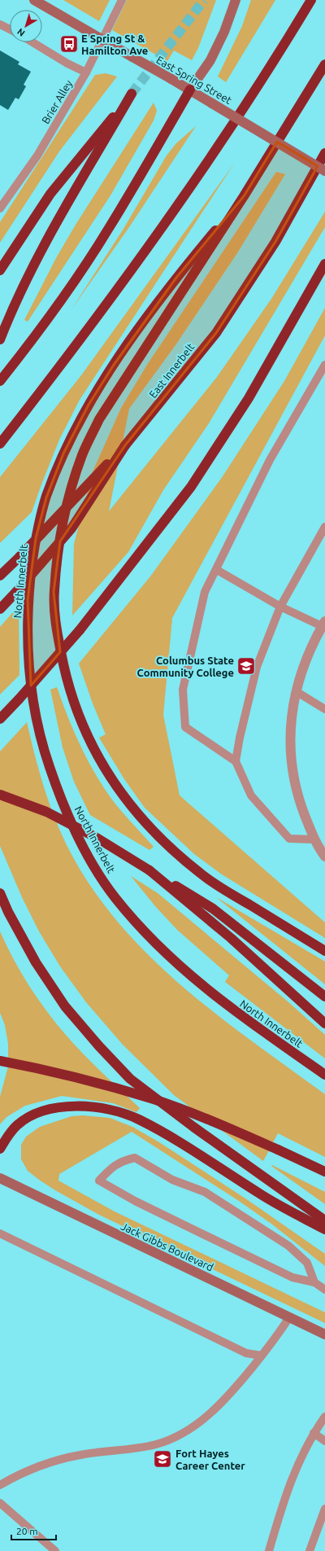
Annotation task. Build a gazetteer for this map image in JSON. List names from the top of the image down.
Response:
{
  "streets": {
    "highway": ["East Innerbelt", "North Innerbelt"],
    "street": ["East Spring Street", "Jack Gibbs Boulevard"],
    "lane": ["Brier Alley"]
  },
  "crossings": [
    ["East Spring Street", "Brier Alley"]
  ],
  "places": {
    "bus stop": ["E Spring St & Hamilton Ave"],
    "school or university": ["Columbus State Community College", "Fort Hayes Career Center"]
  },
  "scale_bar": "20 m",
  "north": "bottom left"
}
